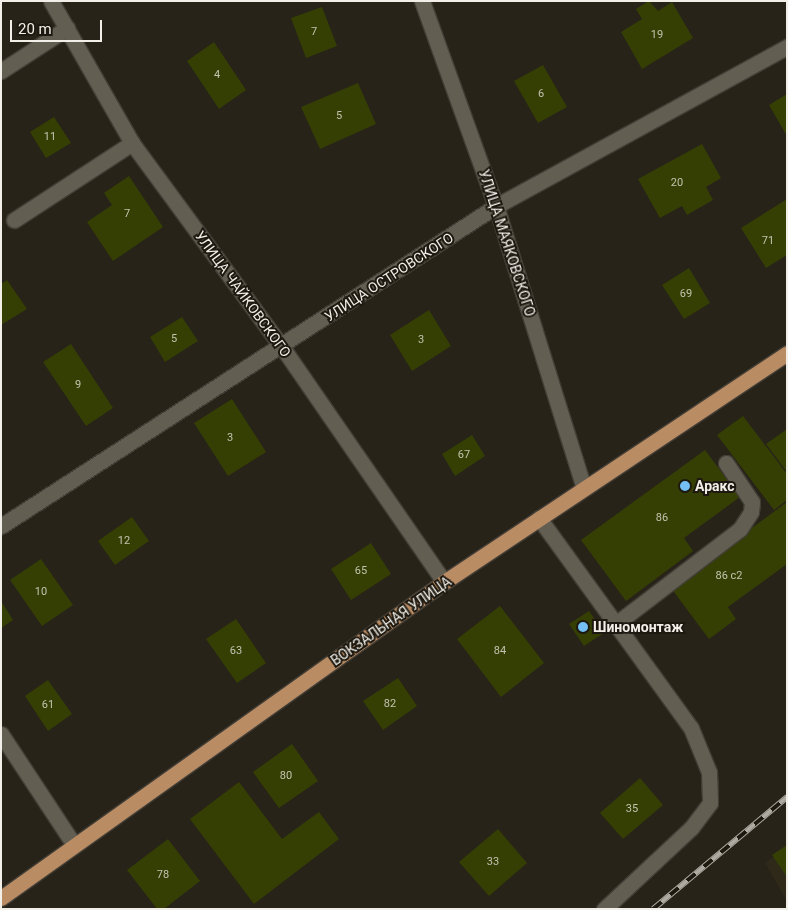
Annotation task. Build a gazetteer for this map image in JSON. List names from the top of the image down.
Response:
{
  "streets": {
    "main road": ["ВОКЗАЛЬНАЯ УЛИЦА"],
    "street": ["УЛИЦА МАЯКОВСКОГО", "УЛИЦА ОСТРОВСКОГО", "УЛИЦА ЧАЙКОВСКОГО"]
  },
  "crossings": [
    ["УЛИЦА МАЯКОВСКОГО", "УЛИЦА ОСТРОВСКОГО"],
    ["УЛИЦА МАЯКОВСКОГО", "ВОКЗАЛЬНАЯ УЛИЦА"],
    ["УЛИЦА ОСТРОВСКОГО", "УЛИЦА ЧАЙКОВСКОГО"],
    ["УЛИЦА ЧАЙКОВСКОГО", "ВОКЗАЛЬНАЯ УЛИЦА"]
  ],
  "places": ["Аракс", "Шиномонтаж"],
  "house_numbers": [
    "7",
    "19",
    "4",
    "6",
    "5",
    "11",
    "20",
    "7",
    "71",
    "69",
    "5",
    "3",
    "9",
    "3",
    "67",
    "86",
    "12",
    "65",
    "86 с2",
    "10",
    "63",
    "84",
    "82",
    "61",
    "80",
    "35",
    "33",
    "78"
  ],
  "scale_bar": "20 m"
}
